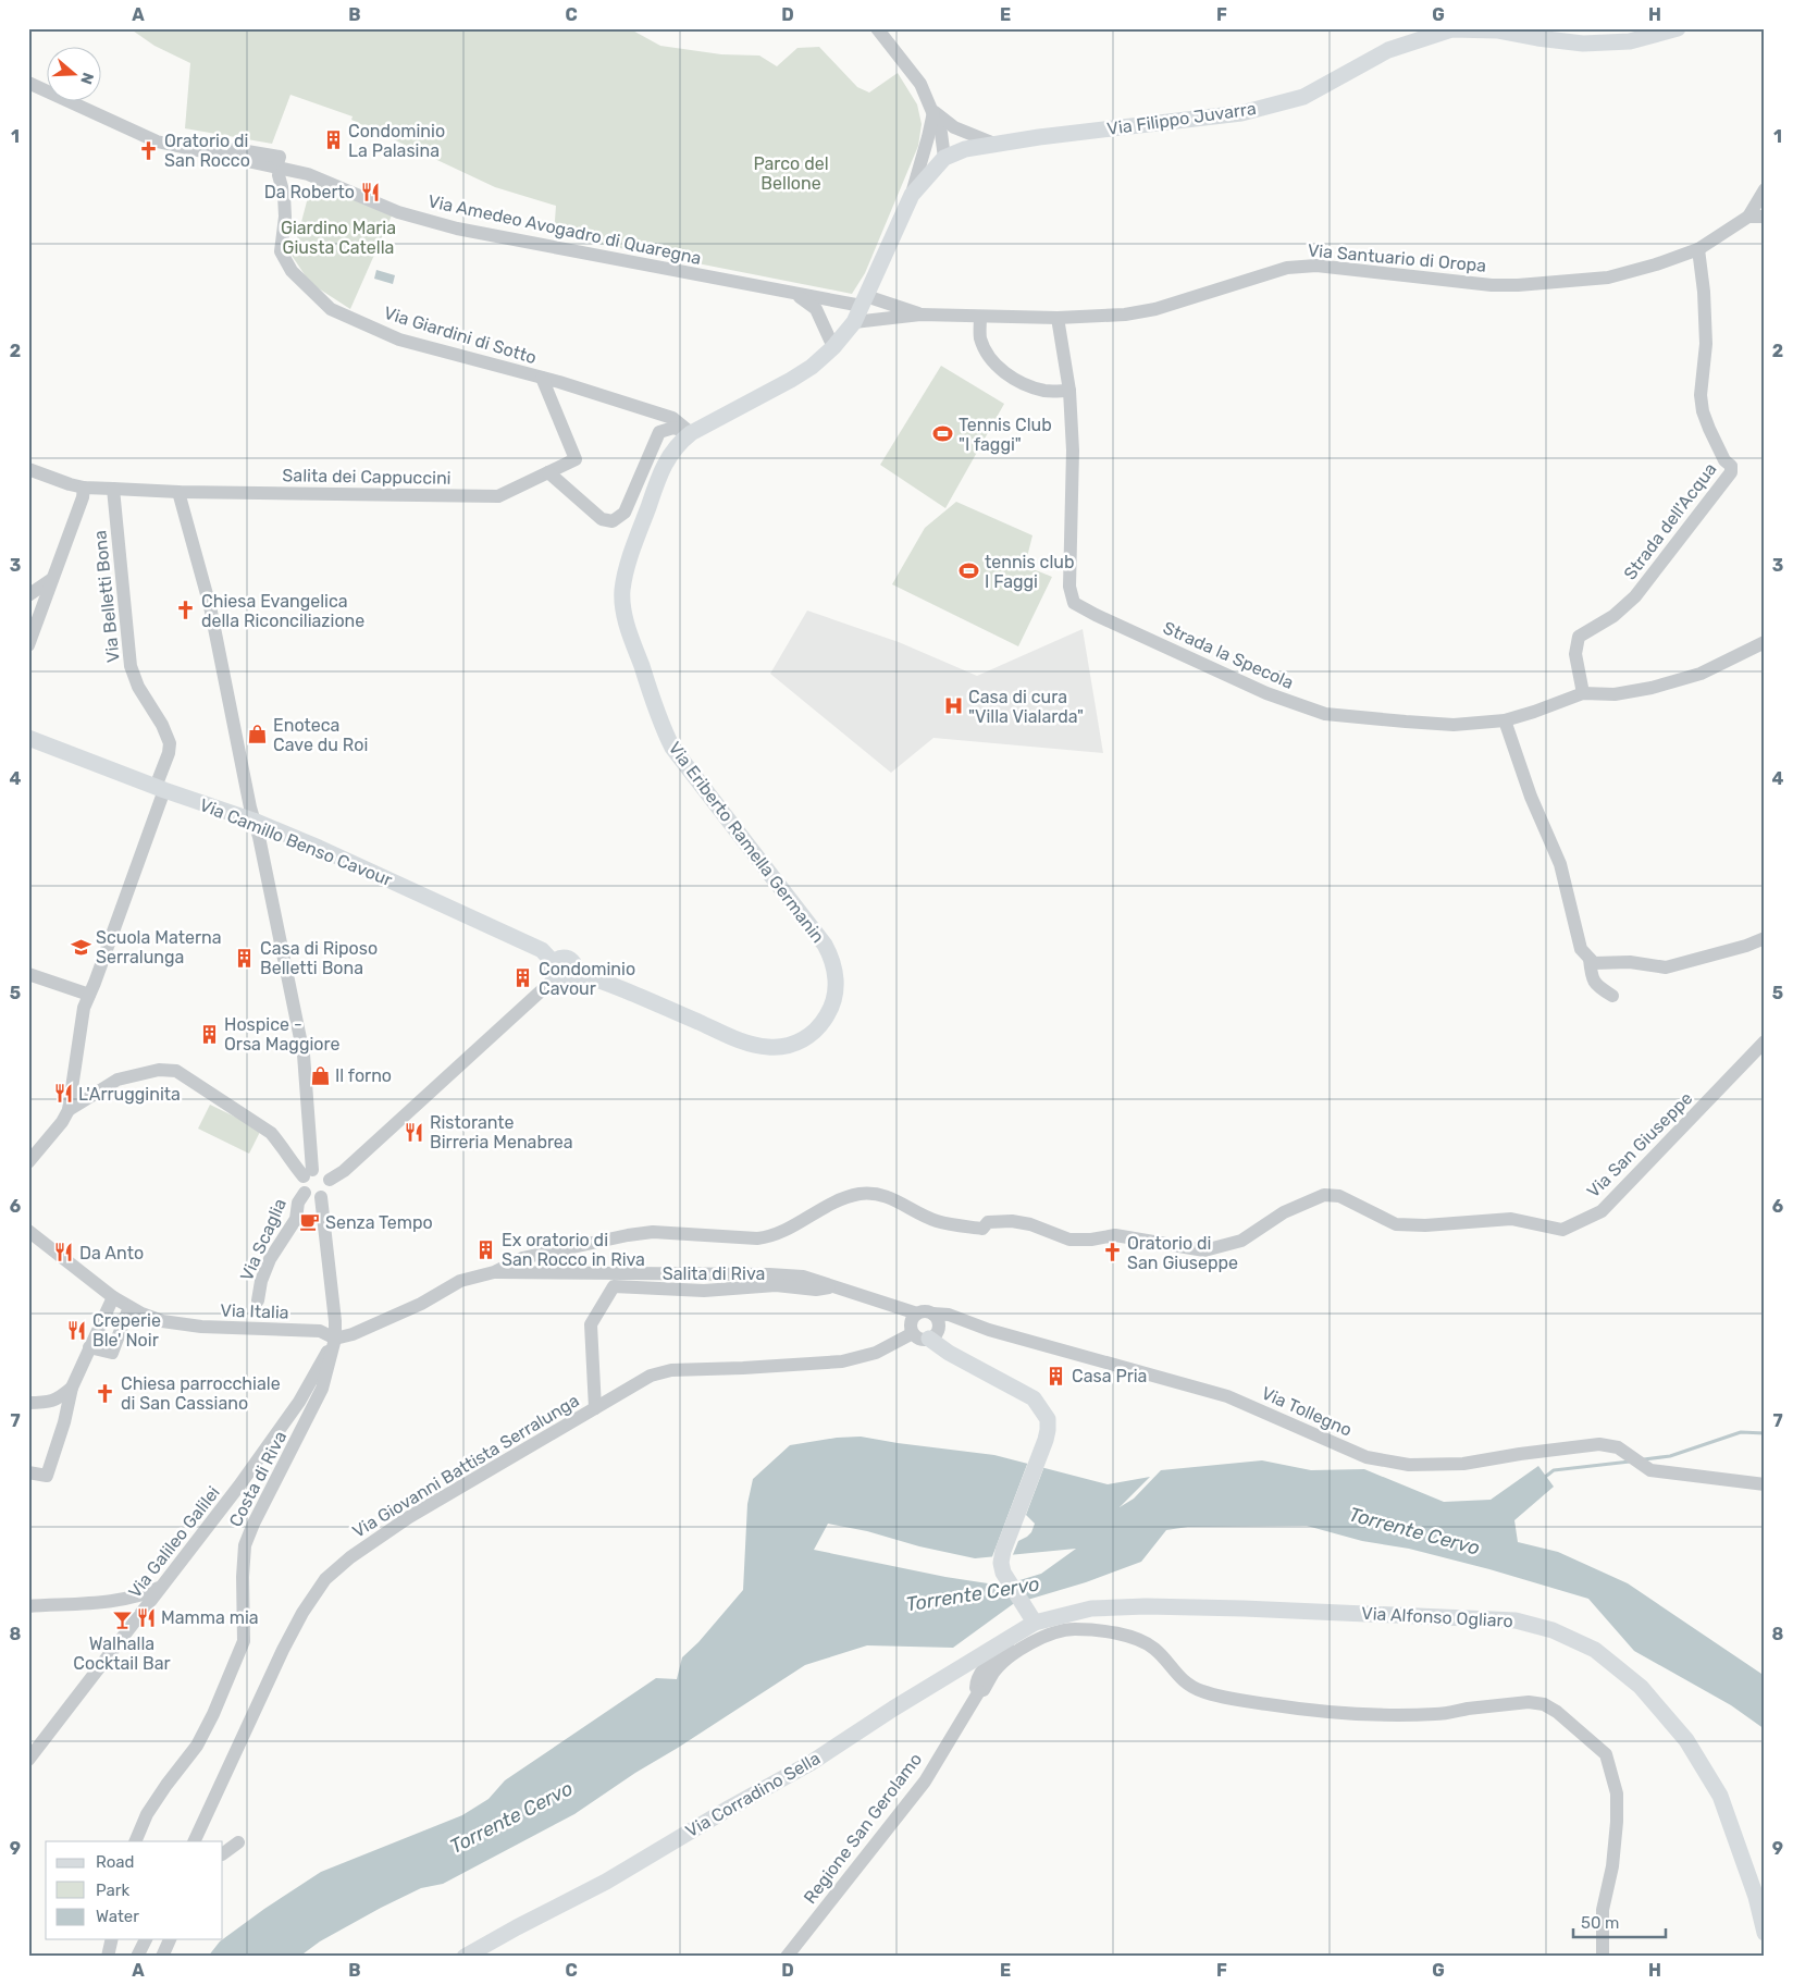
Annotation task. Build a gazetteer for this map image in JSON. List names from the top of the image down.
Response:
{
  "streets": {
    "main road": [
      "Via Filippo Juvarra",
      "Via Camillo Benso Cavour",
      "Via Eriberto Ramella Germanin",
      "Via Alfonso Ogliaro",
      "Via Corradino Sella"
    ],
    "street": [
      "Via Amedeo Avogadro di Quaregna",
      "Via Santuario di Oropa",
      "Via Giardini di Sotto",
      "Salita dei Cappuccini",
      "Strada dell'Acqua",
      "Via Belletti Bona",
      "Strada la Specola",
      "Via San Giuseppe",
      "Via Scaglia",
      "Salita di Riva",
      "Via Italia",
      "Via Tollegno",
      "Via Giovanni Battista Serralunga",
      "Costa di Riva",
      "Via Galileo Galilei",
      "Regione San Gerolamo"
    ]
  },
  "crossings": [
    ["Via Filippo Juvarra", "Via Eriberto Ramella Germanin"],
    ["Via Amedeo Avogadro di Quaregna", "Via Santuario di Oropa"],
    ["Via Amedeo Avogadro di Quaregna", "Via Eriberto Ramella Germanin"],
    ["Via Santuario di Oropa", "Strada dell'Acqua"],
    ["Via Santuario di Oropa", "Strada la Specola"],
    ["Via Santuario di Oropa", "Via Eriberto Ramella Germanin"],
    ["Via Giardini di Sotto", "Salita dei Cappuccini"],
    ["Via Giardini di Sotto", "Via Eriberto Ramella Germanin"],
    ["Salita dei Cappuccini", "Via Belletti Bona"],
    ["Strada dell'Acqua", "Strada la Specola"],
    ["Via Belletti Bona", "Via Camillo Benso Cavour"],
    ["Via Camillo Benso Cavour", "Via Eriberto Ramella Germanin"],
    ["Via San Giuseppe", "Salita di Riva"],
    ["Via Scaglia", "Costa di Riva"],
    ["Salita di Riva", "Via Tollegno"],
    ["Salita di Riva", "Via Giovanni Battista Serralunga"],
    ["Via Italia", "Costa di Riva"],
    ["Via Italia", "Via Galileo Galilei"],
    ["Via Tollegno", "Via Giovanni Battista Serralunga"],
    ["Costa di Riva", "Via Galileo Galilei"],
    ["Via Alfonso Ogliaro", "Via Corradino Sella"]
  ],
  "water": ["Torrente Cervo"],
  "parks": ["Parco del Bellone", "Giardino Maria Giusta Catella"],
  "places": {
    "building": [
      "Condominio La Palasina",
      "Casa di Riposo Belletti Bona",
      "Condominio Cavour",
      "Hospice - Orsa Maggiore",
      "Ex oratorio di San Rocco in Riva",
      "Casa Pria"
    ],
    "church": [
      "Oratorio di San Rocco",
      "Chiesa Evangelica della Riconciliazione",
      "Oratorio di San Giuseppe",
      "Chiesa parrocchiale di San Cassiano"
    ],
    "restaurant": [
      "Da Roberto",
      "L'Arrugginita",
      "Ristorante Birreria Menabrea",
      "Da Anto",
      "Creperie Ble' Noir",
      "Mamma mia"
    ],
    "sports": ["Tennis Club \"I faggi\"", "tennis club I Faggi"],
    "hospital": ["Casa di cura \"Villa Vialarda\""],
    "shop": ["Enoteca Cave du Roi", "Il forno"],
    "school or university": ["Scuola Materna Serralunga"],
    "cafe": ["Senza Tempo"],
    "bar": ["Walhalla Cocktail Bar"]
  },
  "legend": ["Road", "Park", "Water"],
  "scale_bar": "50 m",
  "north": "right",
  "grid": {
    "columns": [
      "A",
      "B",
      "C",
      "D",
      "E",
      "F",
      "G",
      "H"
    ],
    "rows": [
      "1",
      "2",
      "3",
      "4",
      "5",
      "6",
      "7",
      "8",
      "9"
    ]
  }
}
